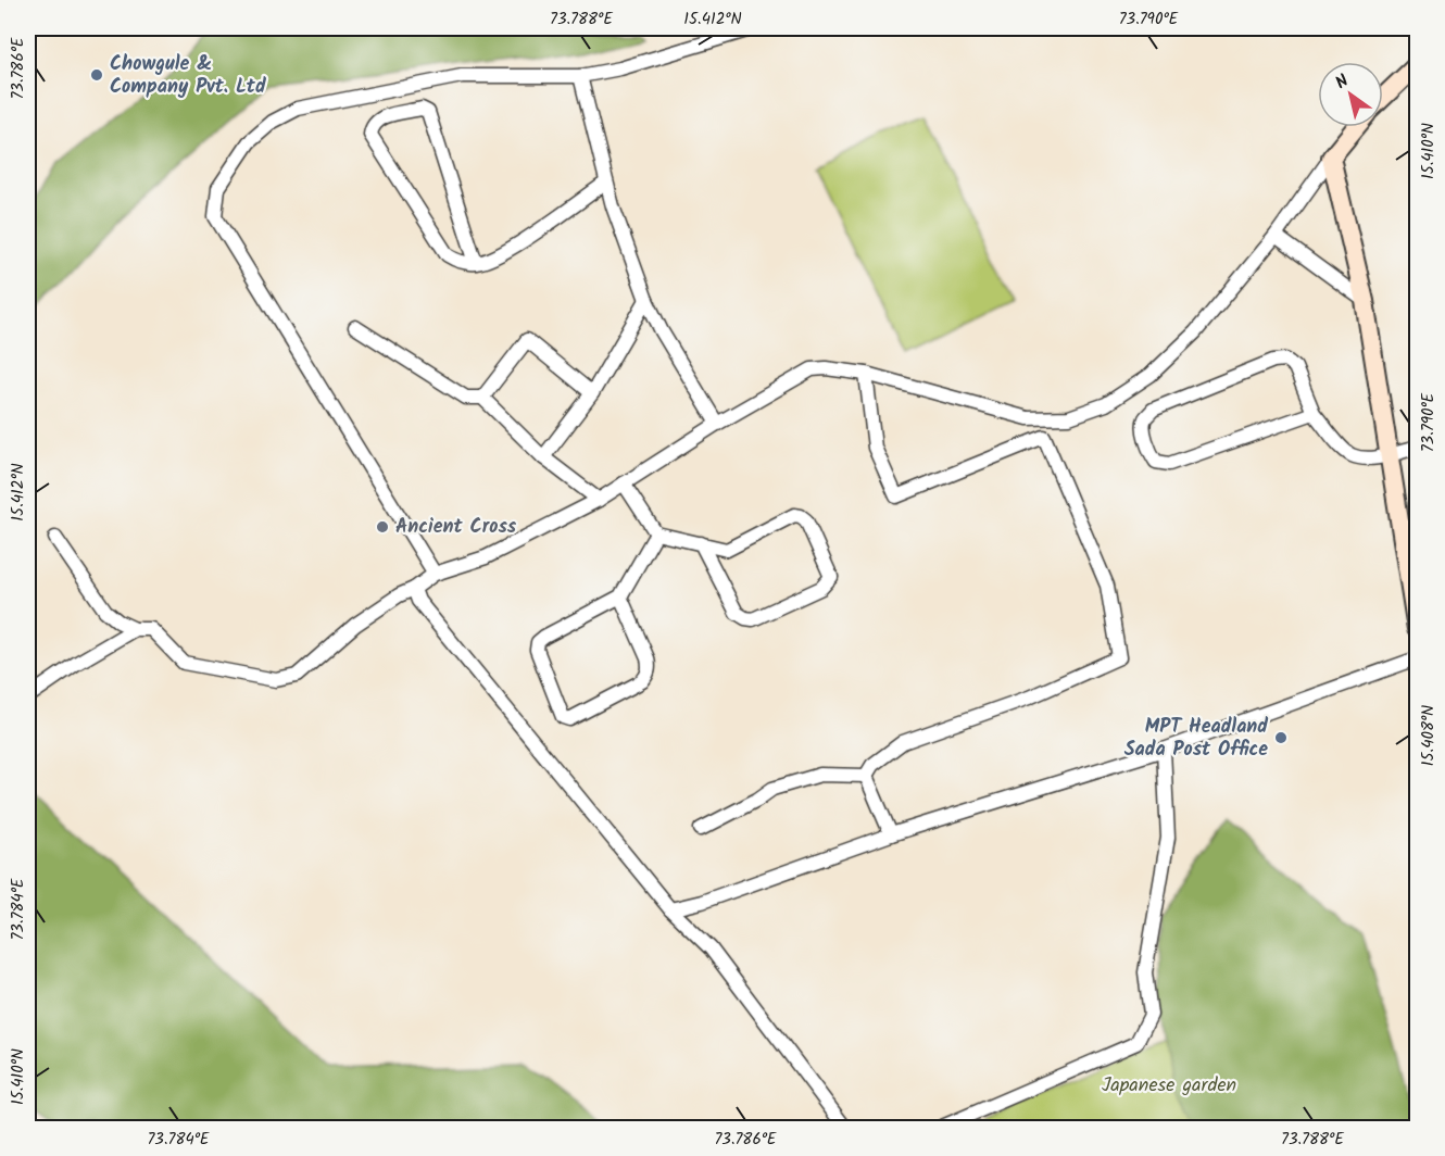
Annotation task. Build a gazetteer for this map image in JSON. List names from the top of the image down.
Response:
{
  "parks": ["Japanese garden"],
  "places": ["Chowgule & Company Pvt. Ltd", "Ancient Cross", "MPT Headland Sada Post Office"],
  "north": "top left",
  "coordinates": [
    "73.788°E",
    "15.412°N",
    "73.790°E",
    "73.786°E",
    "15.410°N",
    "15.408°N",
    "73.784°E"
  ]
}
